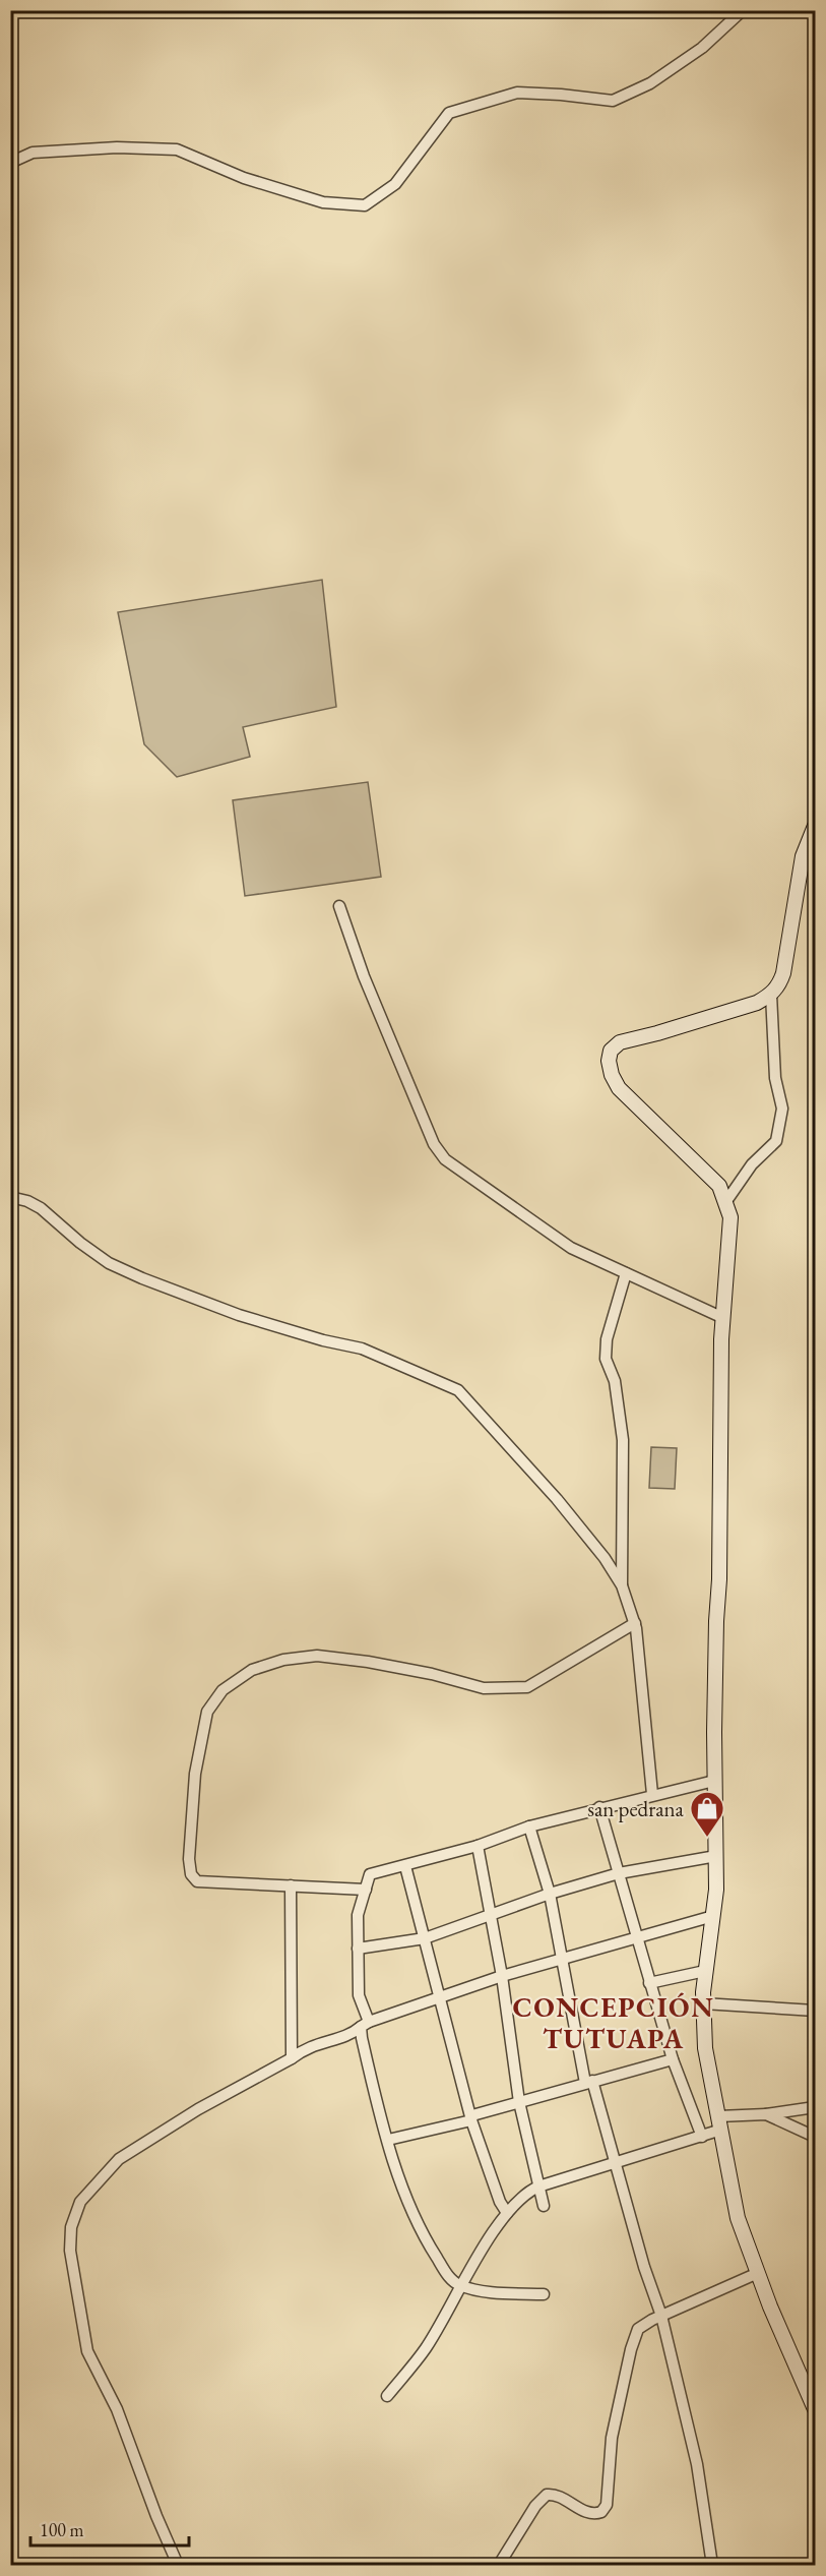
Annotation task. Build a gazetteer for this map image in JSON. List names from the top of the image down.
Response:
{
  "districts": ["CONCEPCIÓN TUTUAPA"],
  "places": {
    "shop": ["san pedrana"]
  },
  "scale_bar": "100 m"
}
